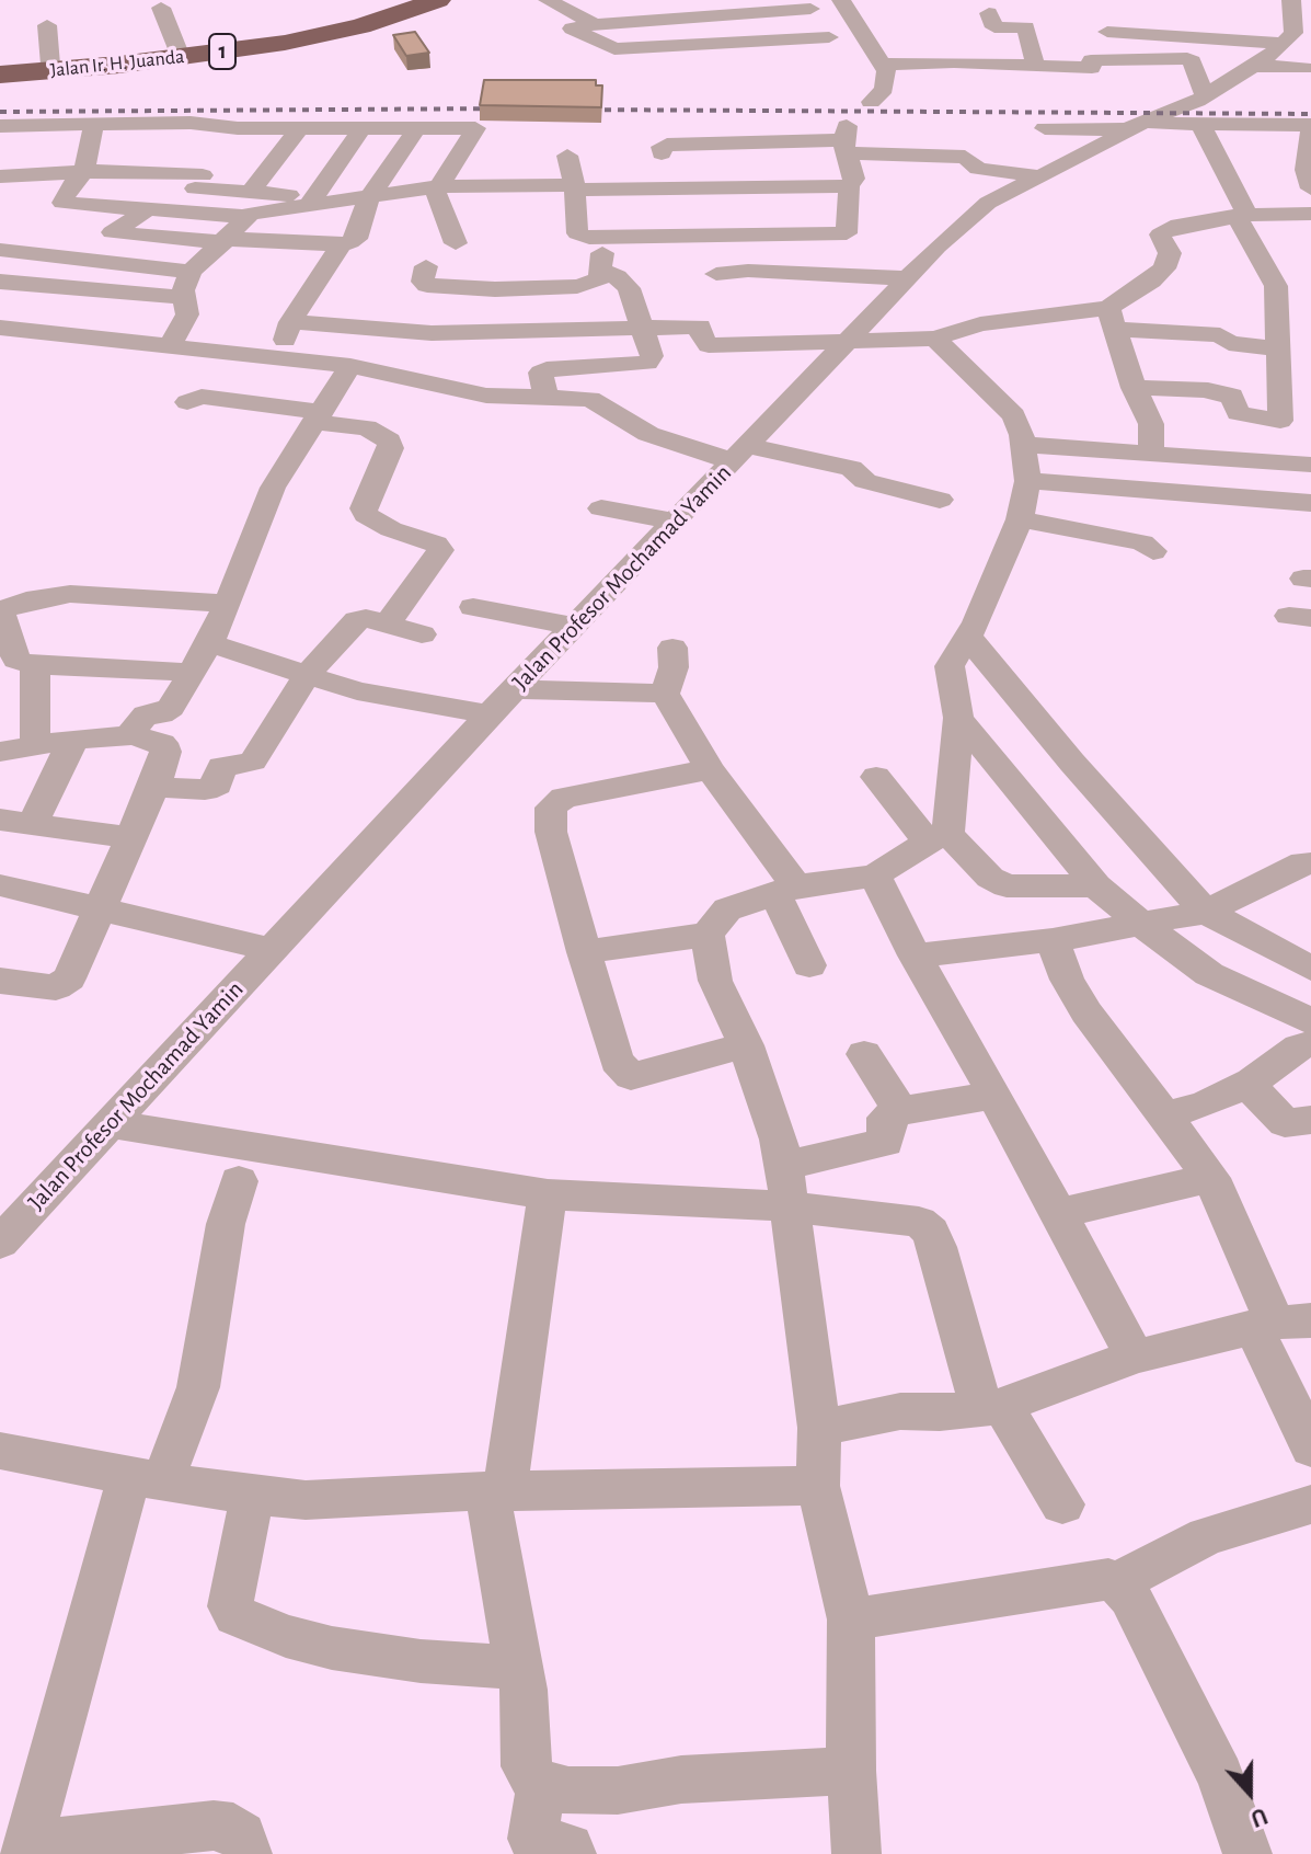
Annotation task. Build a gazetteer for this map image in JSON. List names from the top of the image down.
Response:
{
  "streets": {
    "highway": ["1", "Jalan Ir. H. Juanda"],
    "street": ["Jalan Profesor Mochamad Yamin"]
  },
  "north": "bottom"
}
